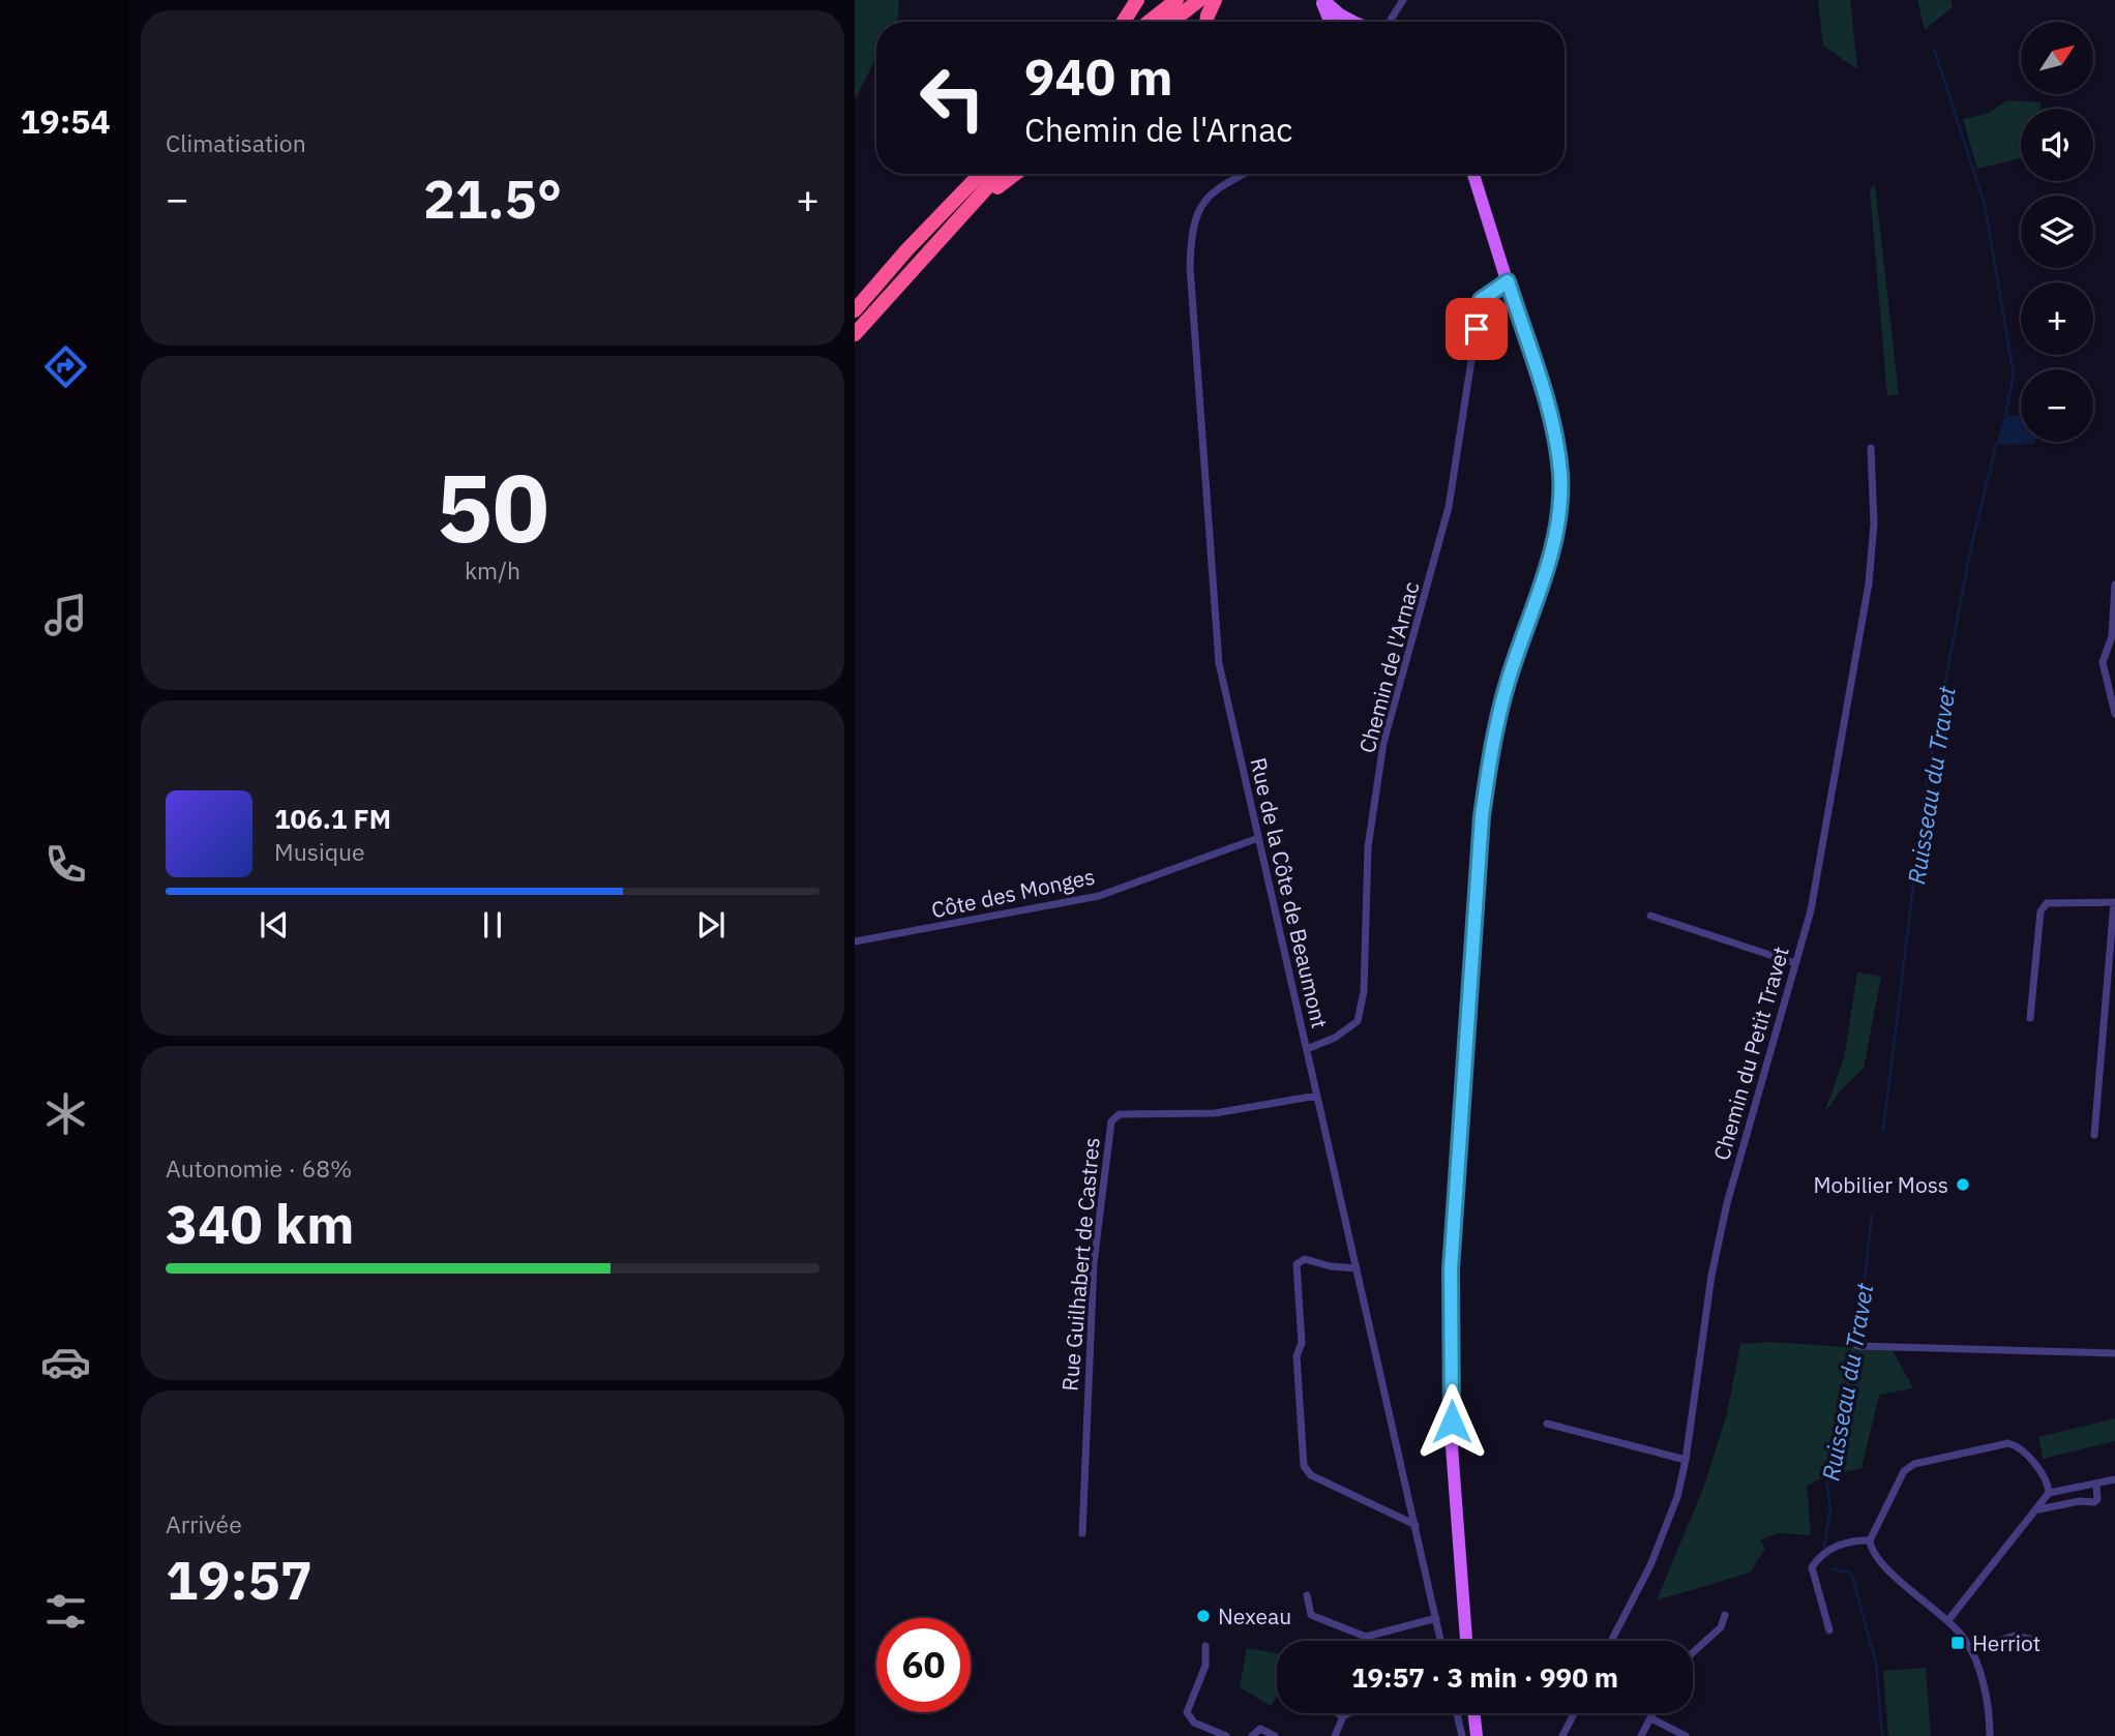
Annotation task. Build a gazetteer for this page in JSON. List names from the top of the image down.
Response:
{
  "streets": {
    "street": [
      "Chemin de l'Arnac",
      "Côte des Monges",
      "Rue de la Côte de Beaumont",
      "Chemin du Petit Travet",
      "Rue Guilhabert de Castres"
    ]
  },
  "crossings": [
    ["Chemin de l'Arnac", "Rue de la Côte de Beaumont"],
    ["Côte des Monges", "Rue de la Côte de Beaumont"],
    ["Rue de la Côte de Beaumont", "Rue Guilhabert de Castres"]
  ],
  "water": ["Ruisseau du Travet"],
  "places": {
    "other": ["Mobilier Moss", "Nexeau"],
    "transit": ["Herriot"]
  },
  "north": "top right",
  "page": {
    "tabs": "19:54",
    "tile": [
      "Climatisation",
      ["50", "km/h"],
      ["Autonomie · 68%", "340 km"],
      ["Arrivée", "19:57"]
    ],
    "map_buttons": ["+", "−"],
    "turn": ["940 m", "Chemin de l'Arnac"],
    "heat": ["−", "21.5°", "+"],
    "song": ["106.1 FM", "Musique"],
    "limit": "60",
    "trip": "19:57 · 3 min · 990 m"
  }
}
